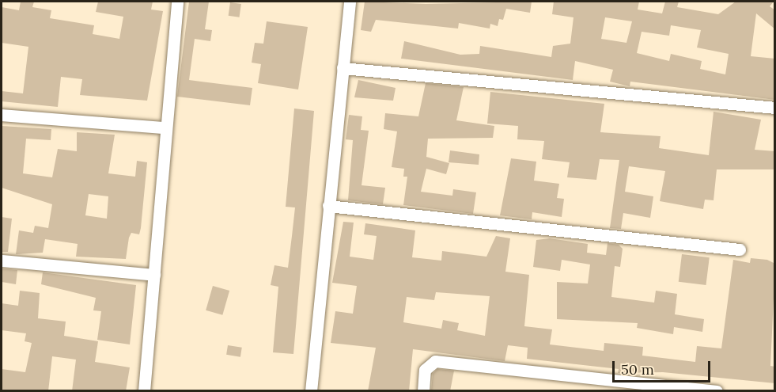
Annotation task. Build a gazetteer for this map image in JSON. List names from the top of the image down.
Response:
{
  "scale_bar": "50 m"
}
